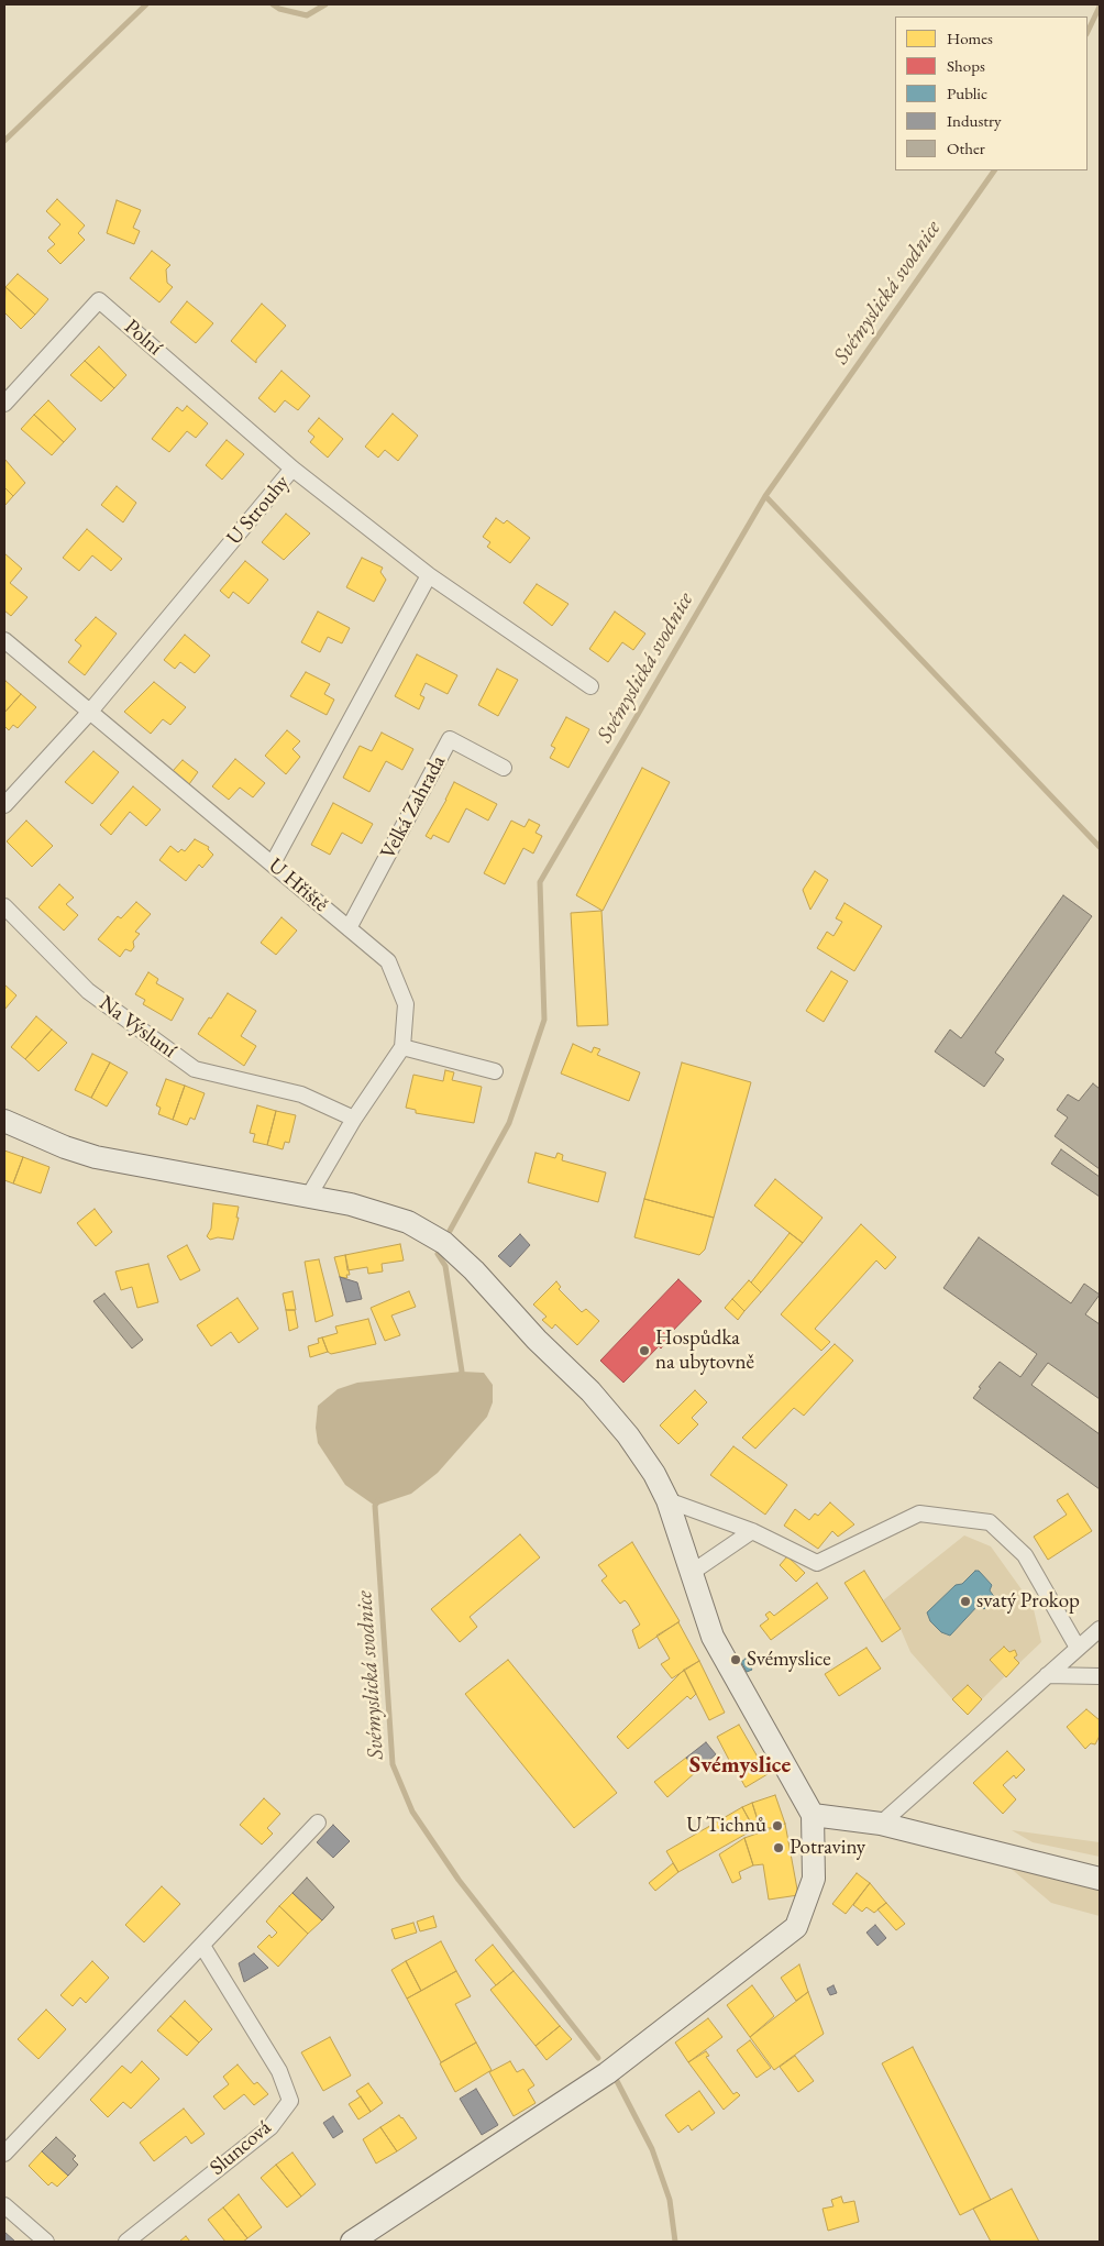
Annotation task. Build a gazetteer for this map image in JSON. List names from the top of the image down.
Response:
{
  "streets": {
    "street": [
      "Polní",
      "U Strouhy",
      "Velká Zahrada",
      "U Hřiště",
      "Na Výsluní",
      "Sluncová"
    ]
  },
  "crossings": [
    ["Polní", "U Strouhy"],
    ["U Strouhy", "U Hřiště"],
    ["Velká Zahrada", "U Hřiště"],
    ["U Hřiště", "Na Výsluní"]
  ],
  "districts": ["Svémyslice"],
  "water": ["Svémyslická svodnice"],
  "places": [
    "Hospůdka na ubytovně",
    "svatý Prokop",
    "Svémyslice",
    "U Tichnů",
    "Potraviny"
  ],
  "legend": [
    "Homes",
    "Shops",
    "Public",
    "Industry",
    "Other"
  ]
}
